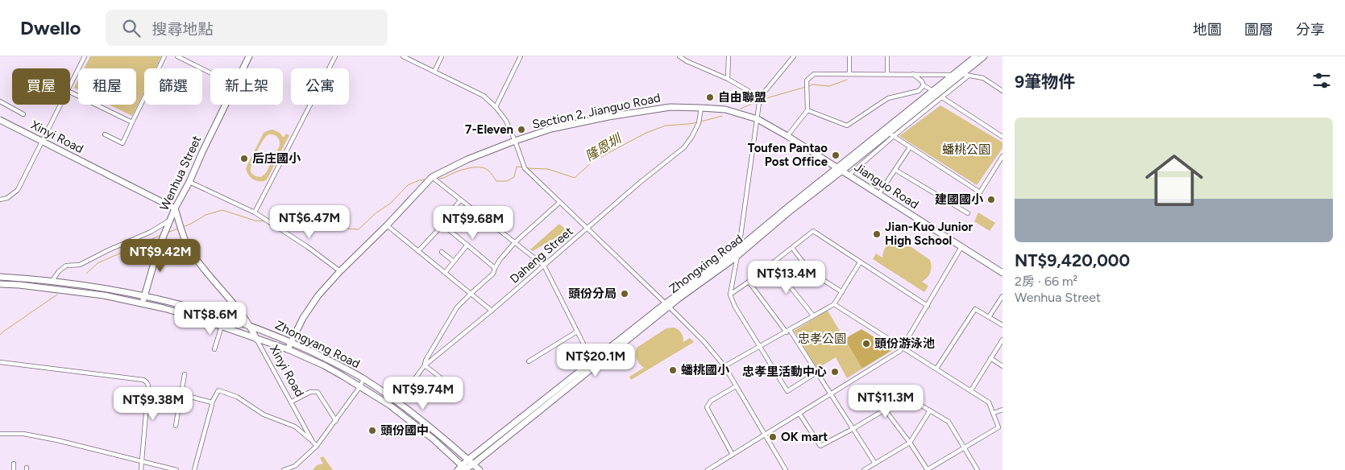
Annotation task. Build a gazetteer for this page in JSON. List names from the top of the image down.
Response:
{
  "streets": {
    "street": [
      "Section 2, Jianguo Road",
      "Xinyi Road",
      "Wenhua Street",
      "Jianguo Road",
      "Daheng Street",
      "Zhongxing Road",
      "Zhongyang Road"
    ]
  },
  "crossings": [
    ["Section 2, Jianguo Road", "Jianguo Road"],
    ["Section 2, Jianguo Road", "Daheng Street"],
    ["Section 2, Jianguo Road", "Zhongyang Road"],
    ["Xinyi Road", "Wenhua Street"],
    ["Xinyi Road", "Zhongyang Road"],
    ["Wenhua Street", "Zhongyang Road"],
    ["Jianguo Road", "Zhongxing Road"],
    ["Daheng Street", "Zhongyang Road"],
    ["Zhongxing Road", "Zhongyang Road"]
  ],
  "water": ["隆恩圳"],
  "parks": ["蟠桃公園", "忠孝公園"],
  "places": [
    "自由聯盟",
    "7-Eleven",
    "Toufen Pantao Post Office",
    "后庄國小",
    "建國國小",
    "Jian-Kuo Junior High School",
    "頭份分局",
    "頭份游泳池",
    "蟠桃國小",
    "忠孝里活動中心",
    "頭份國中",
    "OK mart"
  ],
  "page": {
    "header": "Dwello",
    "search": "搜尋地點",
    "nav": ["地圖", "圖層", "分享"],
    "heading": "9筆物件",
    "chip": [
      "買屋",
      "租屋",
      "篩選",
      "新上架",
      "公寓"
    ],
    "list": [
      {
        "name": "NT$9,420,000",
        "note": "2房 · 66 m² · Wenhua Street"
      }
    ],
    "price": [
      "NT$6.47M",
      "NT$9.68M",
      "NT$9.42M",
      "NT$13.4M",
      "NT$8.6M",
      "NT$20.1M",
      "NT$9.74M",
      "NT$11.3M",
      "NT$9.38M"
    ]
  }
}
